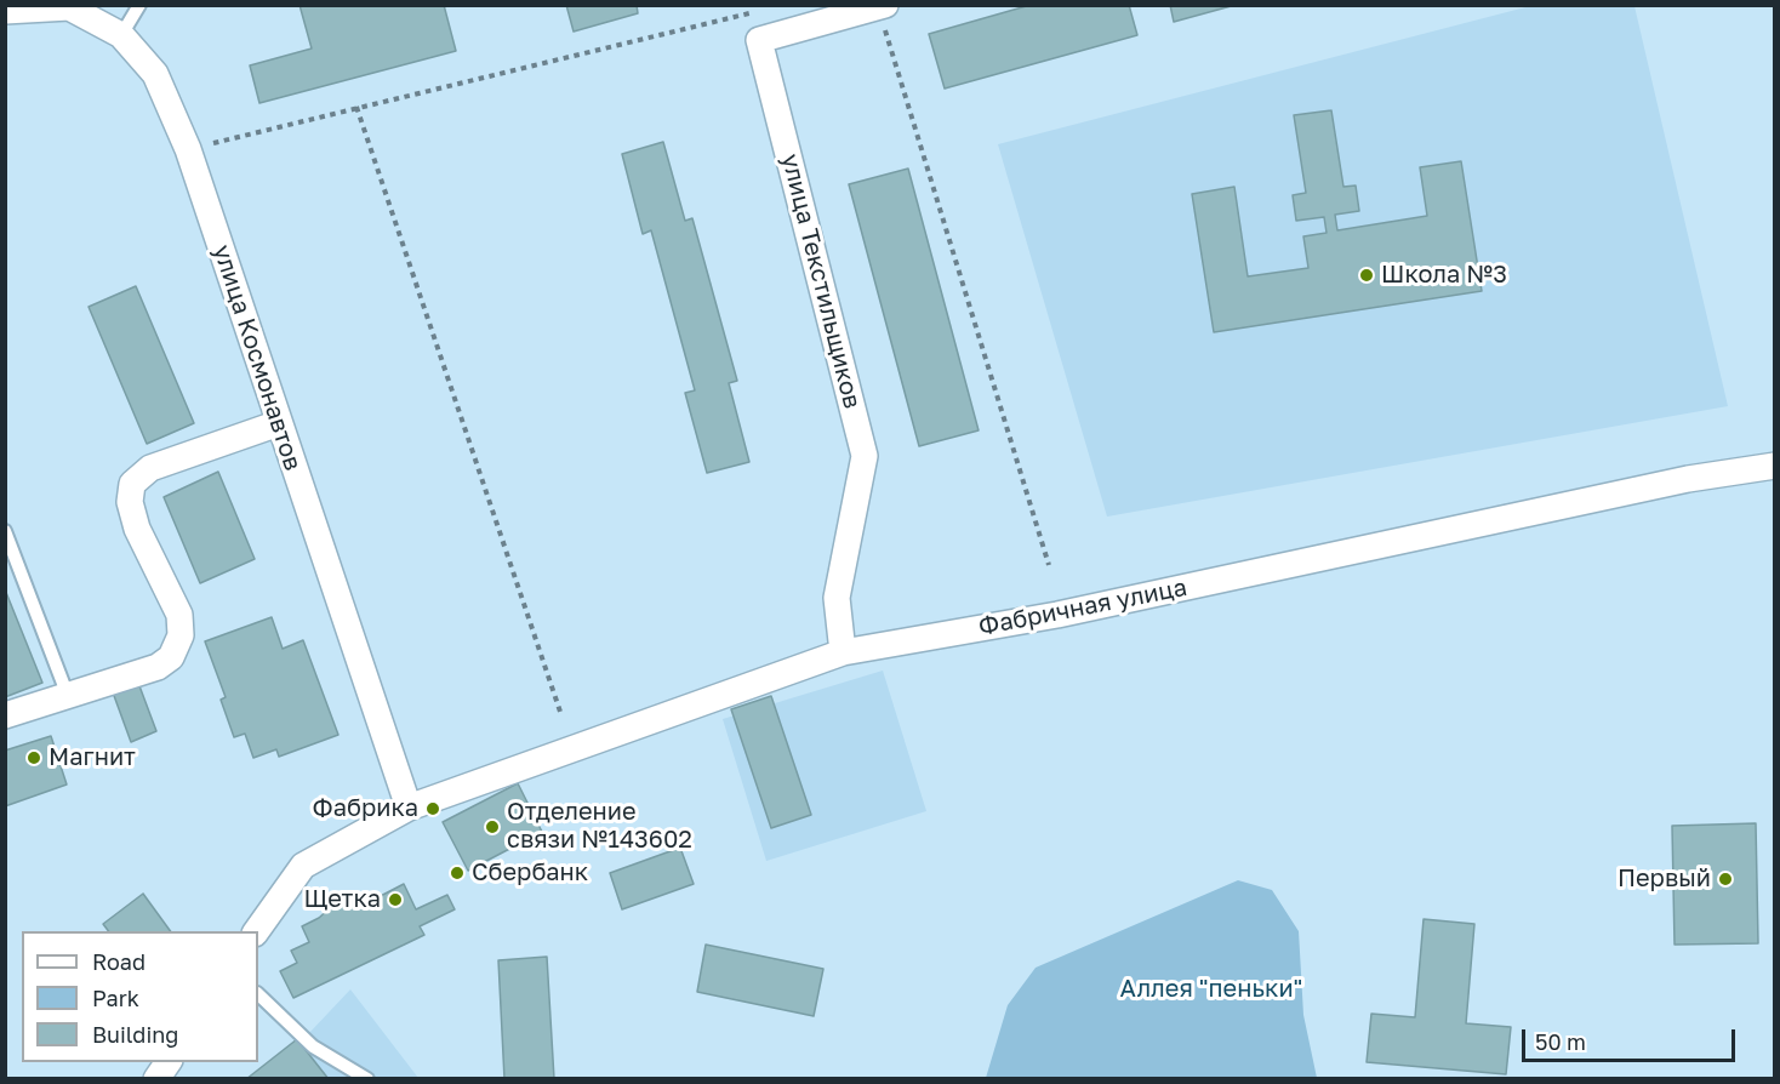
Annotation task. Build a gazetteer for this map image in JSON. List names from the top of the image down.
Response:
{
  "streets": {
    "street": ["улица Текстильщиков", "улица Космонавтов", "Фабричная улица"]
  },
  "crossings": [
    ["улица Текстильщиков", "Фабричная улица"],
    ["улица Космонавтов", "Фабричная улица"]
  ],
  "parks": ["Аллея \"пеньки\""],
  "places": [
    "Школа №3",
    "Магнит",
    "Фабрика",
    "Отделение связи №143602",
    "Сбербанк",
    "Первый",
    "Щетка"
  ],
  "legend": ["Road", "Park", "Building"],
  "scale_bar": "50 m"
}
